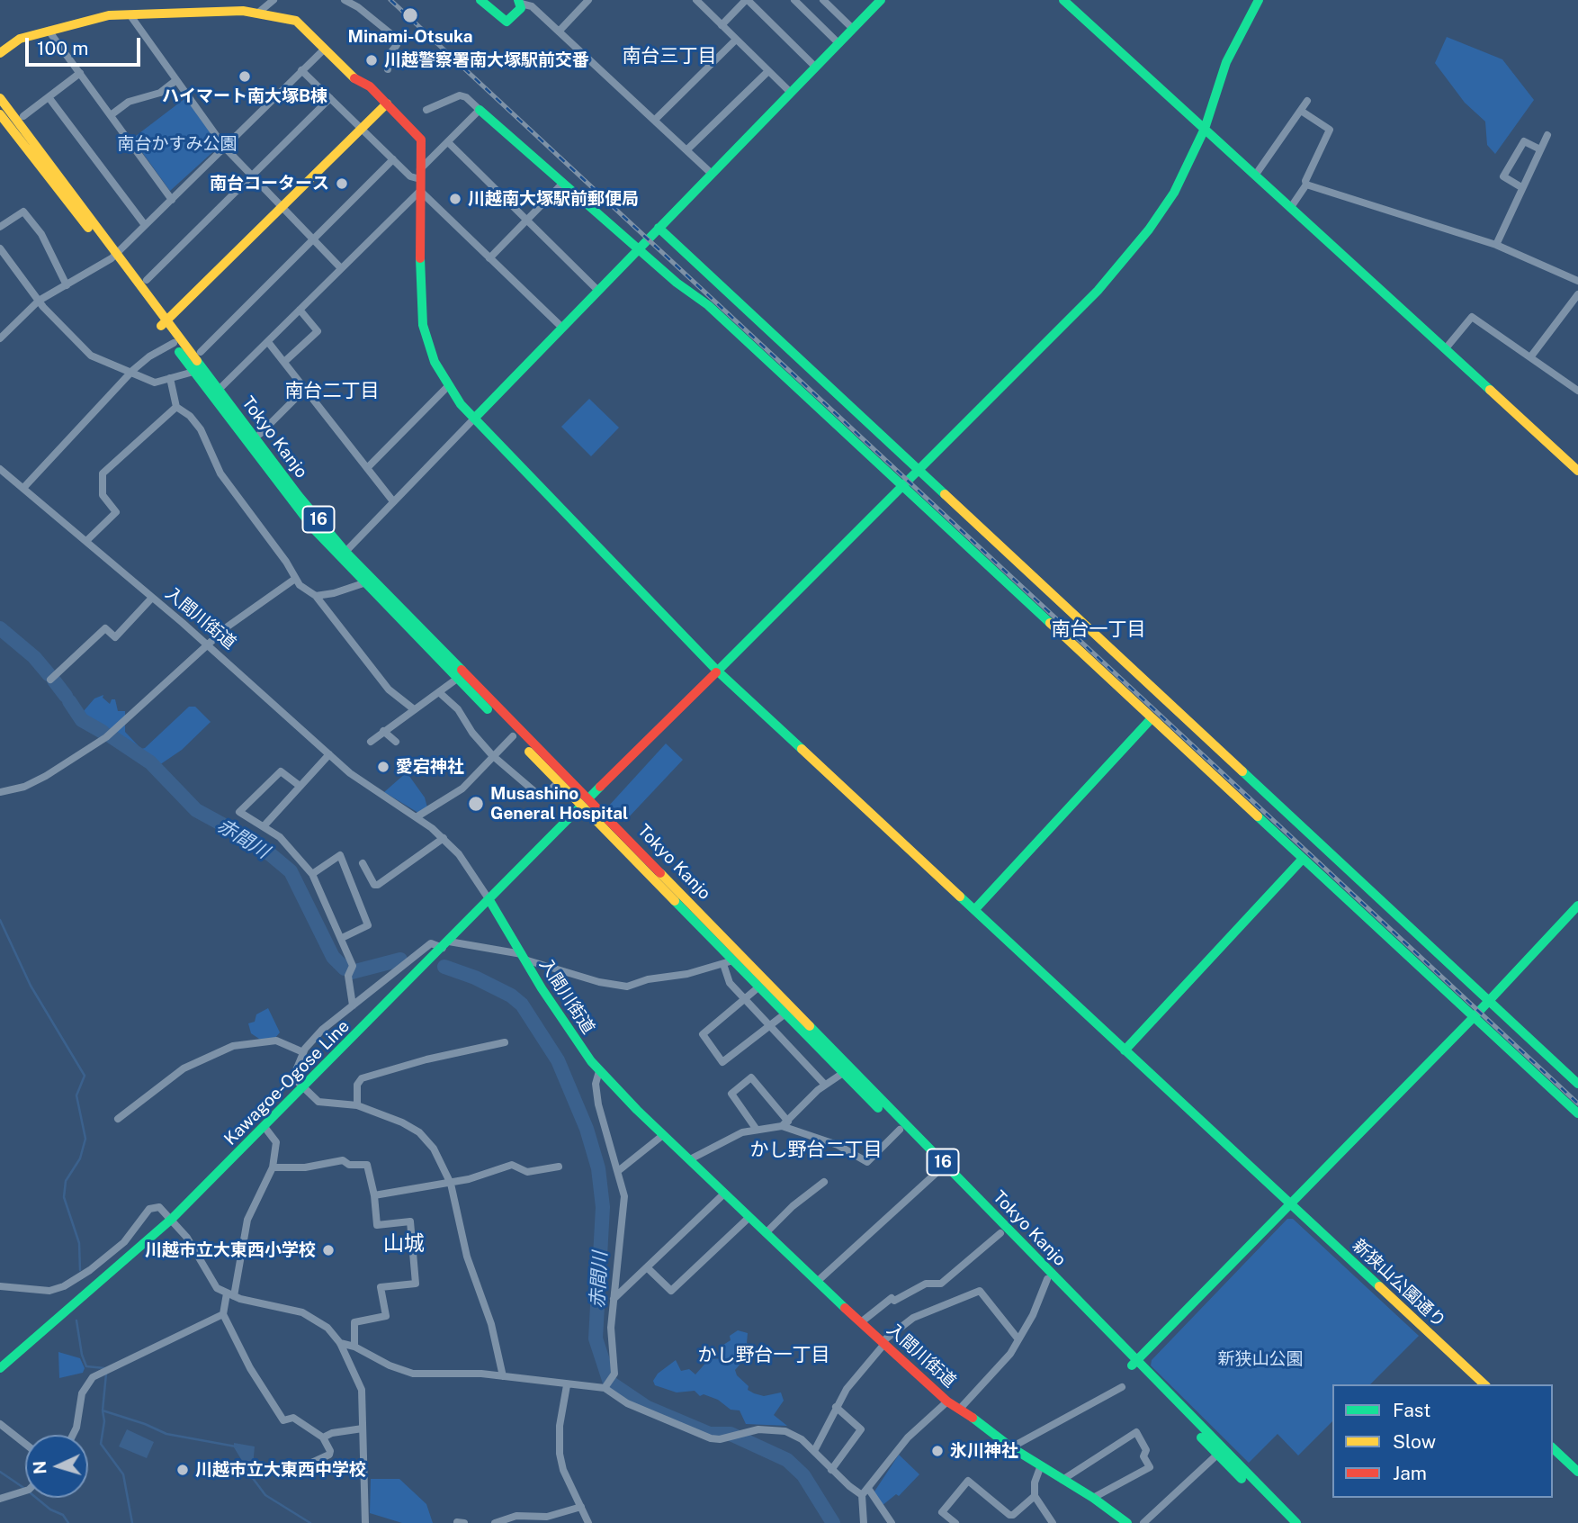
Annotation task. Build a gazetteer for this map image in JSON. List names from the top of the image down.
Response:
{
  "streets": {
    "main road": [
      "Tokyo Kanjo",
      "16",
      "入間川街道",
      "Kawagoe-Ogose Line",
      "新狭山公園通り"
    ]
  },
  "crossings": [
    ["Tokyo Kanjo", "Kawagoe-Ogose Line"],
    ["入間川街道", "Kawagoe-Ogose Line"],
    ["Kawagoe-Ogose Line", "新狭山公園通り"]
  ],
  "districts": [
    "南台三丁目",
    "南台二丁目",
    "南台一丁目",
    "かし野台二丁目",
    "山城",
    "かし野台一丁目"
  ],
  "water": ["赤間川"],
  "parks": ["南台かすみ公園", "新狭山公園"],
  "places": [
    "Minami-Otsuka",
    "川越警察署南大塚駅前交番",
    "ハイマート南大塚B棟",
    "南台コータース",
    "川越南大塚駅前郵便局",
    "愛宕神社",
    "Musashino General Hospital",
    "川越市立大東西小学校",
    "氷川神社",
    "川越市立大東西中学校"
  ],
  "legend": ["Fast", "Slow", "Jam"],
  "scale_bar": "100 m",
  "north": "left"
}
